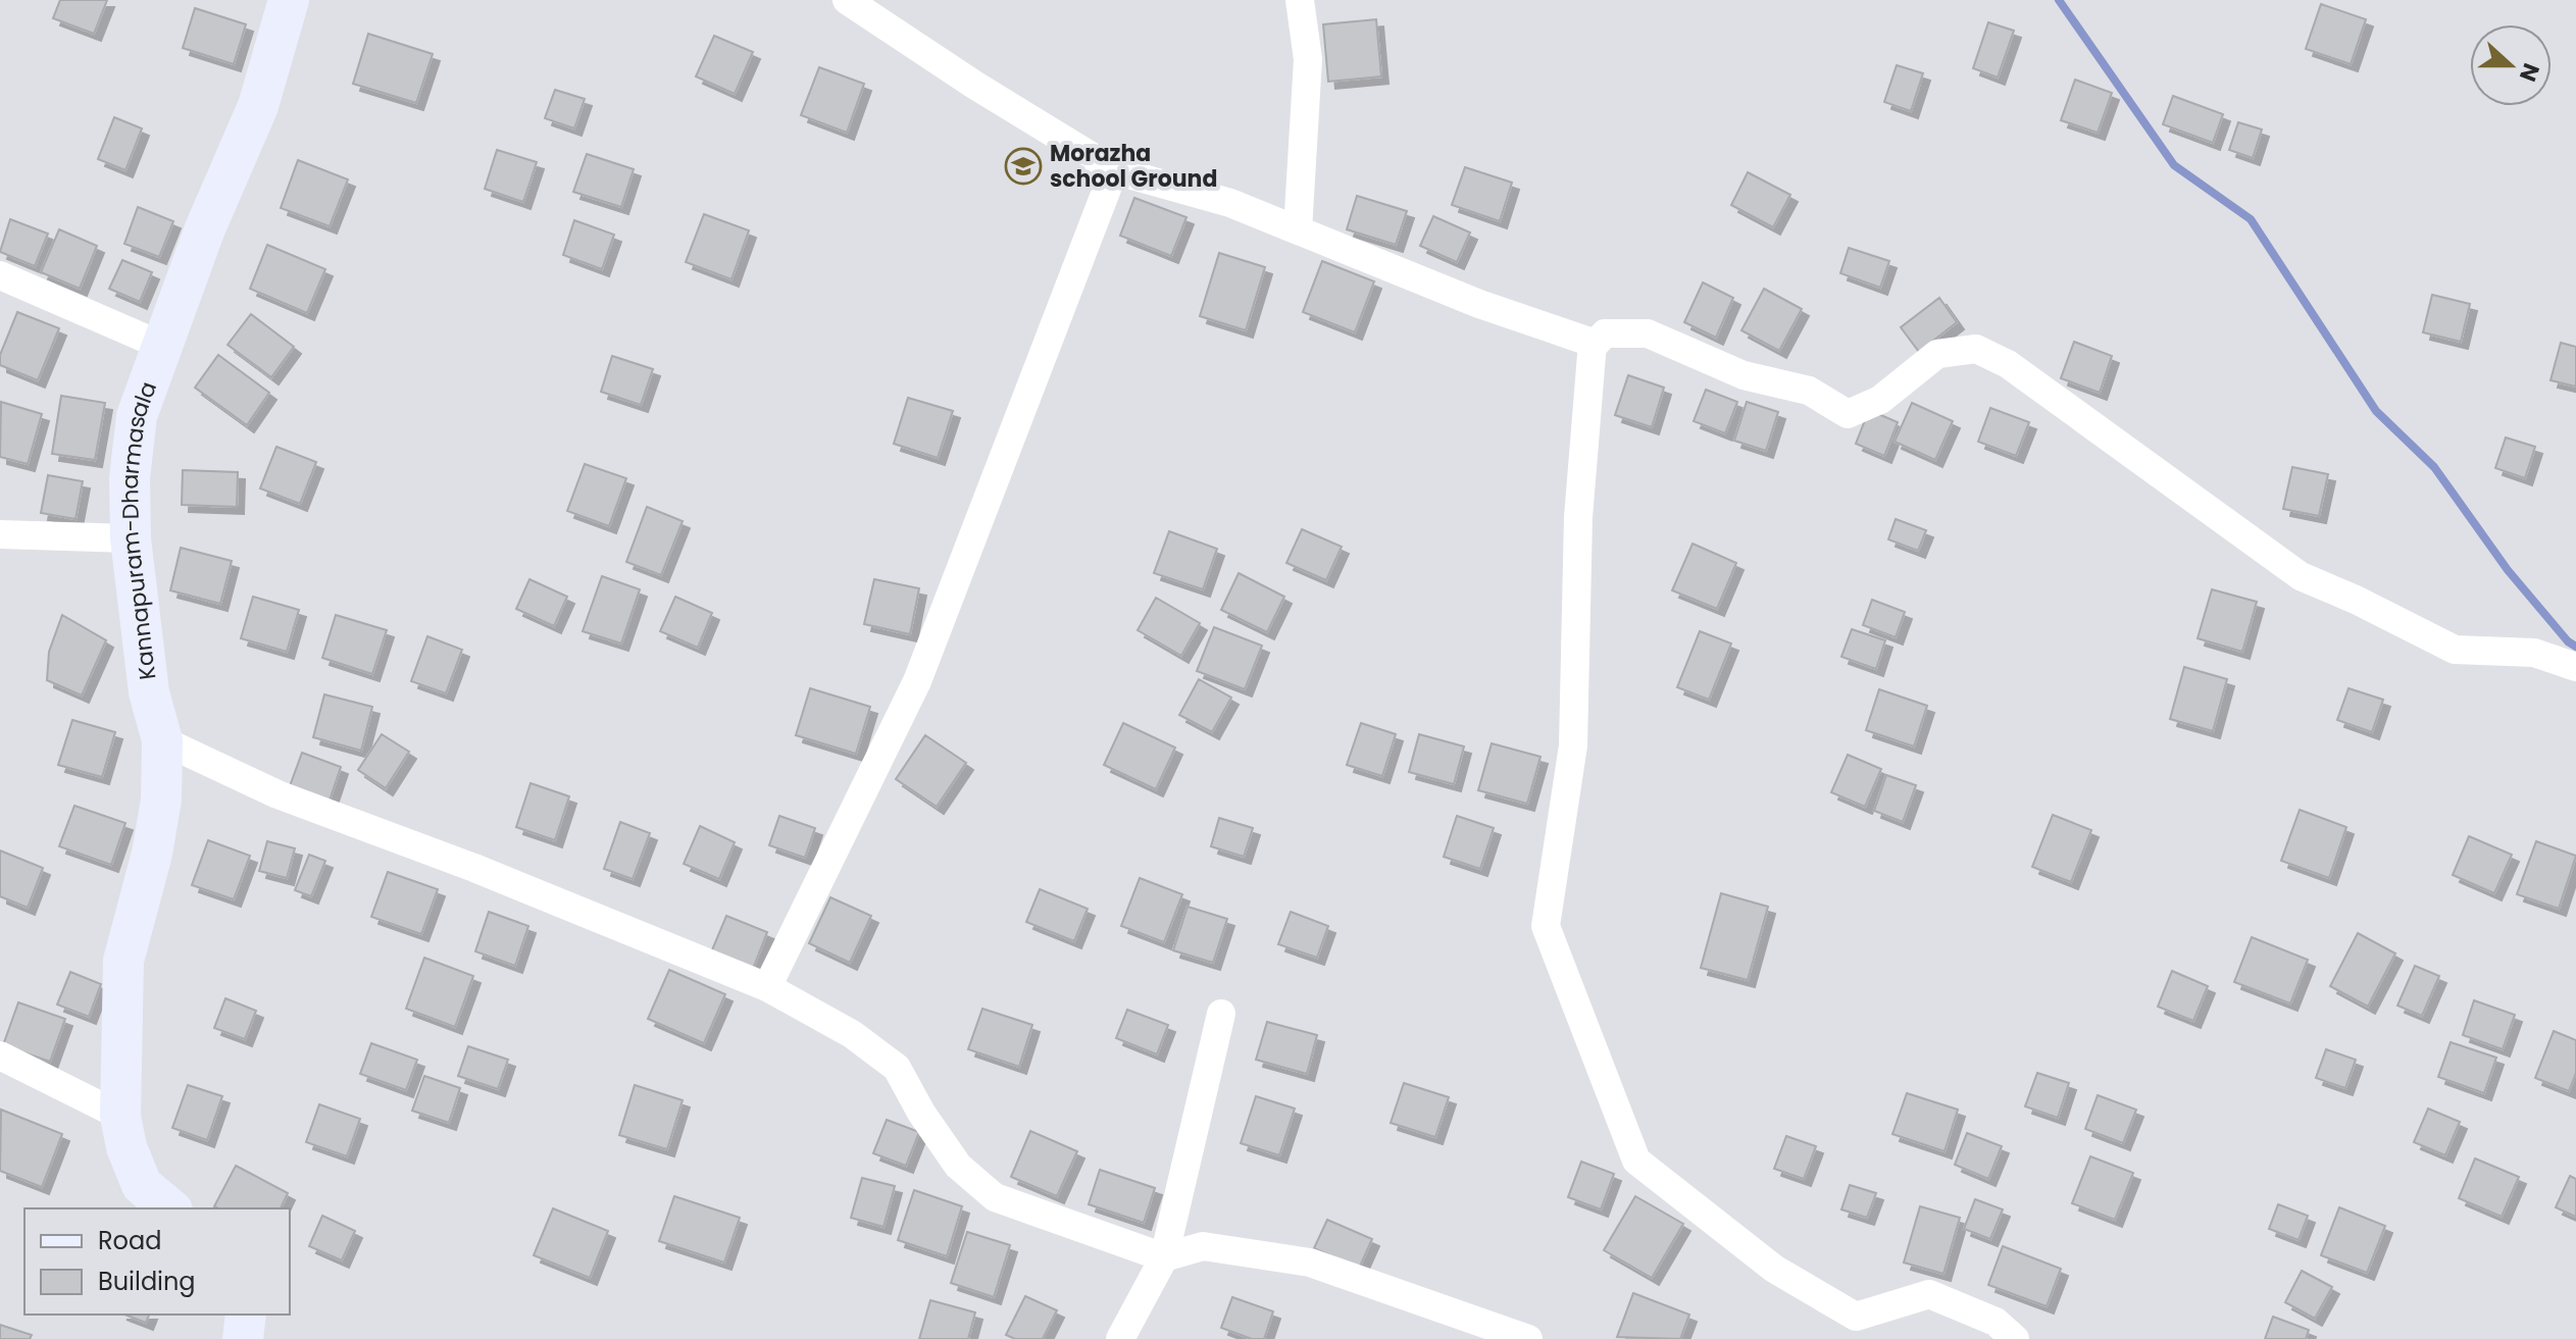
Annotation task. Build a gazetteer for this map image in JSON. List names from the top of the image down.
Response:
{
  "streets": {
    "main road": ["Kannapuram-Dharmasala"]
  },
  "places": {
    "school or university": ["Morazha school Ground"]
  },
  "legend": ["Road", "Building"],
  "north": "right"
}
